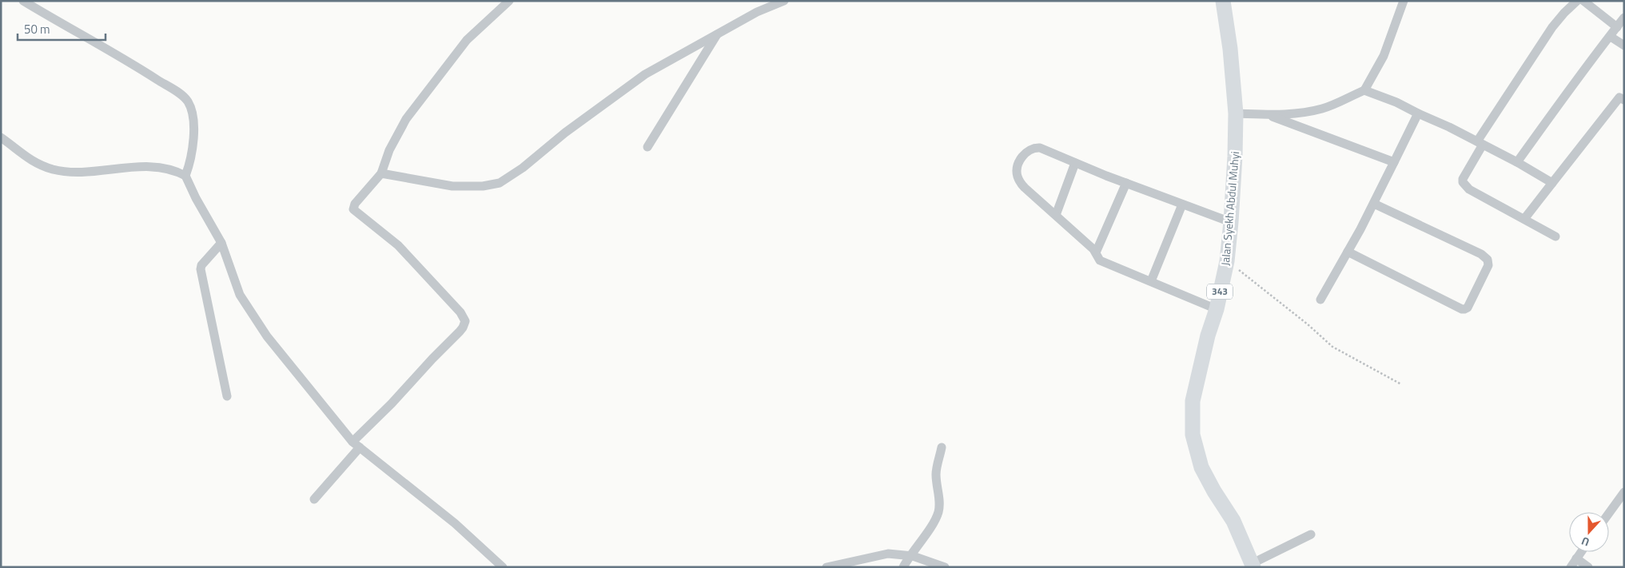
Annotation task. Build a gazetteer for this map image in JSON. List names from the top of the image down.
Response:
{
  "streets": {
    "main road": ["Jalan Syekh Abdul Muhyi", "343"]
  },
  "scale_bar": "50 m",
  "north": "bottom"
}
